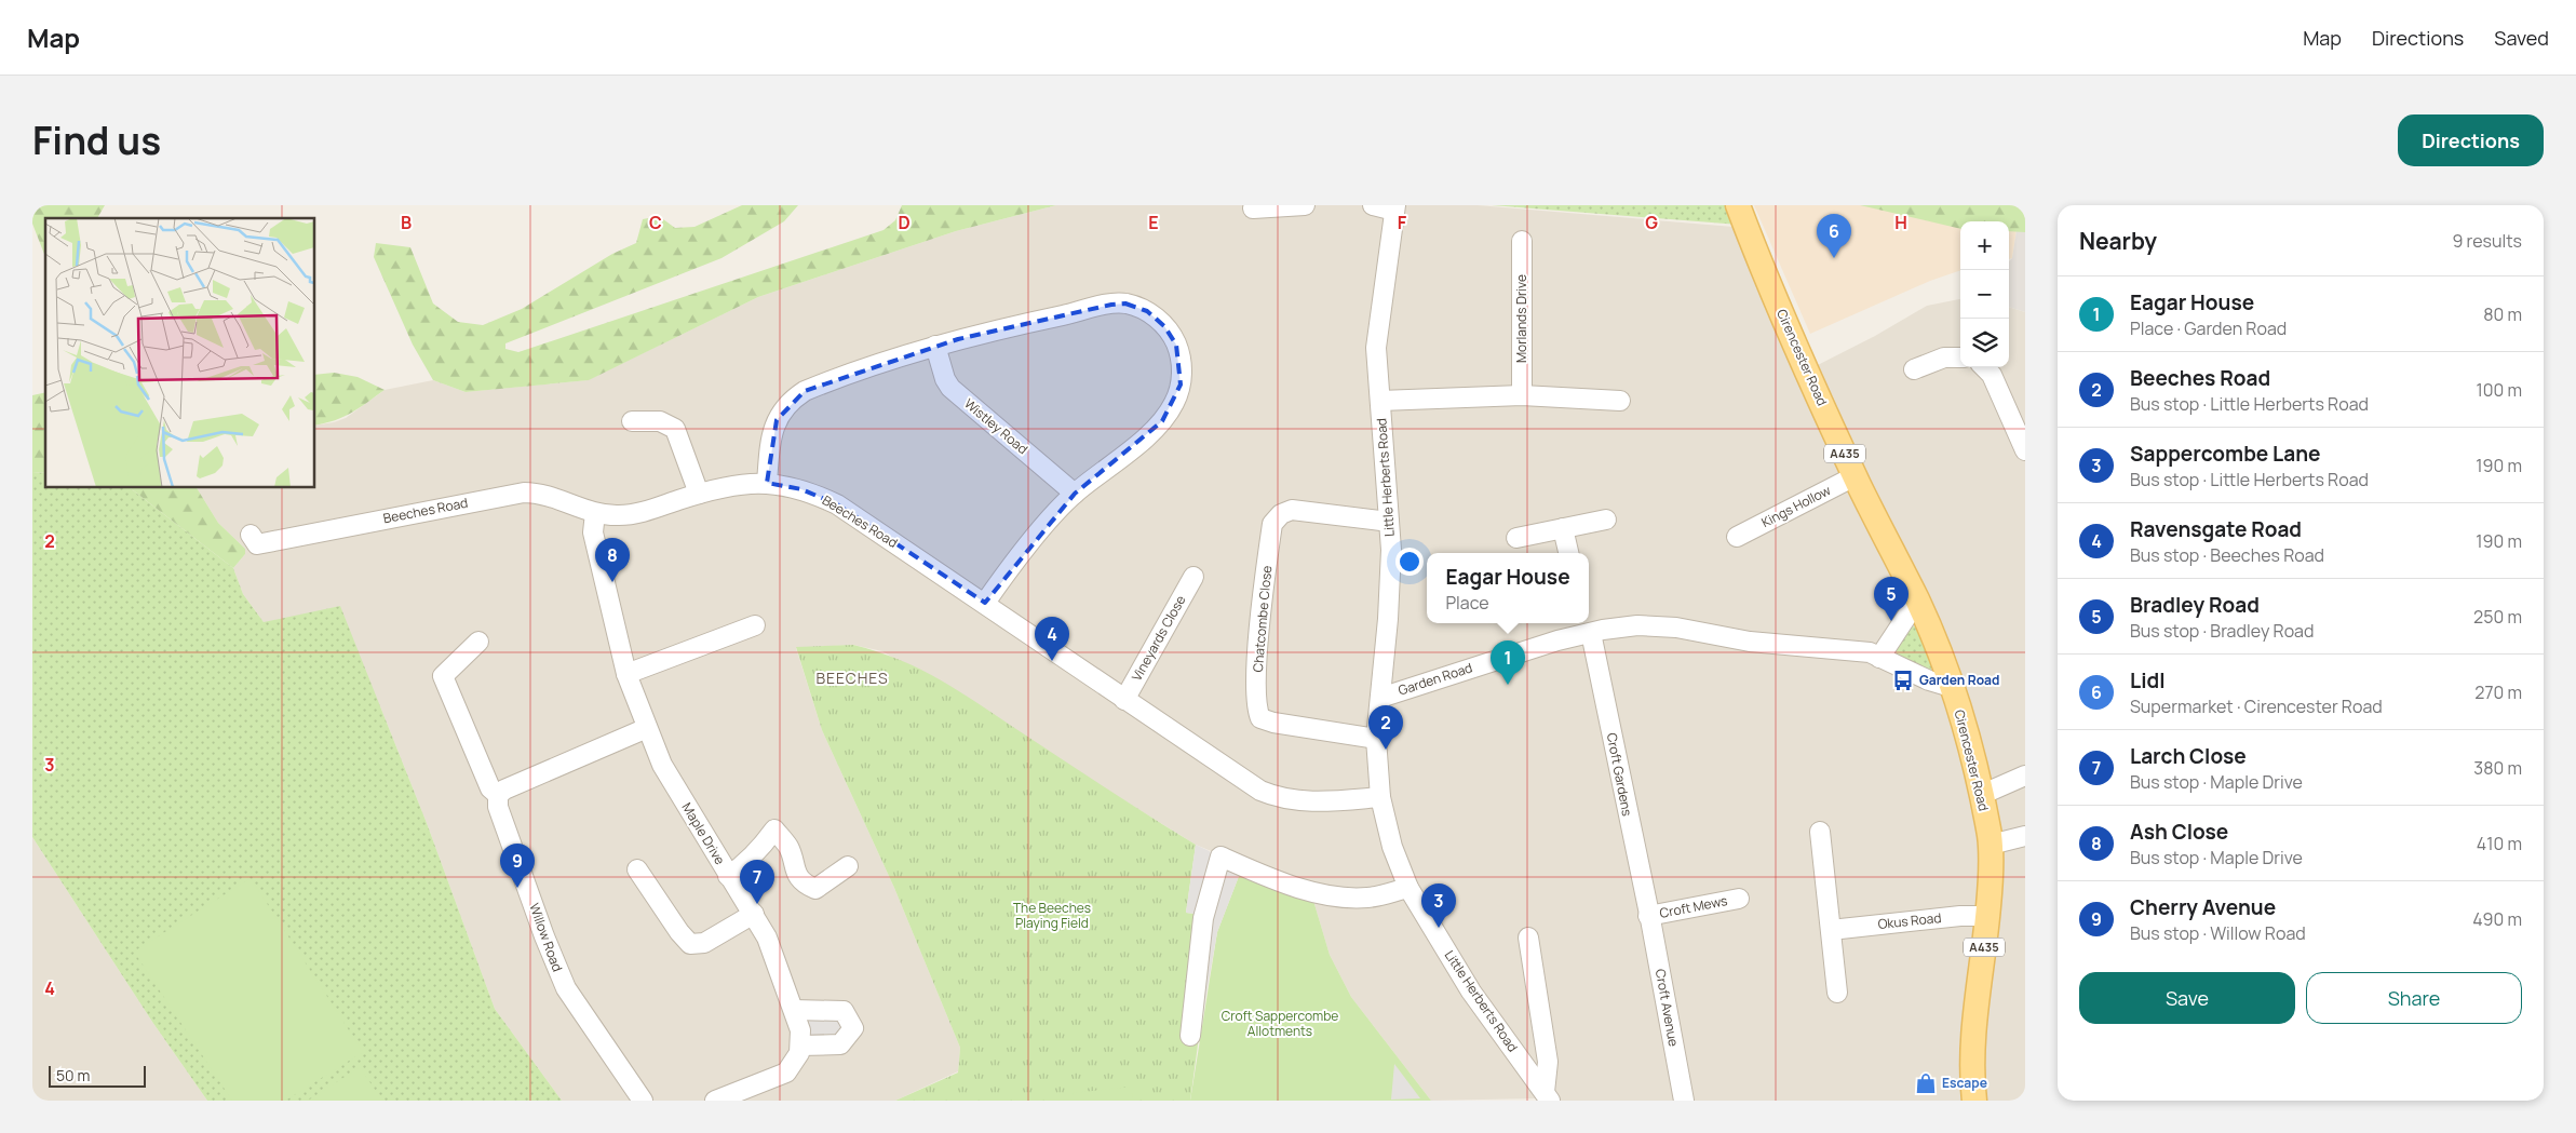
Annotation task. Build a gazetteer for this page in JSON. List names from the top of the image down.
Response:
{
  "streets": {
    "main road": ["Cirencester Road", "A435"],
    "street": [
      "Morlands Drive",
      "Wistley Road",
      "Little Herberts Road",
      "Kings Hollow",
      "Beeches Road",
      "Chatcombe Close",
      "Vineyards Close",
      "Garden Road",
      "Croft Gardens",
      "Maple Drive",
      "Croft Mews",
      "Okus Road",
      "Willow Road",
      "Croft Avenue"
    ]
  },
  "crossings": [
    ["Cirencester Road", "Kings Hollow"],
    ["Cirencester Road", "Garden Road"],
    ["Cirencester Road", "Okus Road"],
    ["Little Herberts Road", "Beeches Road"],
    ["Little Herberts Road", "Chatcombe Close"],
    ["Little Herberts Road", "Garden Road"],
    ["Beeches Road", "Vineyards Close"],
    ["Beeches Road", "Maple Drive"],
    ["Garden Road", "Croft Gardens"],
    ["Croft Gardens", "Croft Mews"],
    ["Croft Gardens", "Croft Avenue"],
    ["Croft Mews", "Croft Avenue"]
  ],
  "districts": ["BEECHES"],
  "parks": ["The Beeches Playing Field", "Croft Sappercombe Allotments"],
  "places": {
    "bus stop": ["Garden Road"],
    "shop": ["Escape"]
  },
  "scale_bar": "50 m",
  "page": {
    "header": "Map",
    "nav": ["Map", "Directions", "Saved"],
    "title": "Find us",
    "buttons": [
      "Directions",
      ["Save", "Share"]
    ],
    "heading": ["Nearby", "9 results"],
    "pins": [
      "6",
      "8",
      "5",
      "4",
      "1",
      "2",
      "9",
      "7",
      "3"
    ],
    "map_buttons": ["+", "−"],
    "list": [
      {
        "mark": "1",
        "name": "Eagar House",
        "note": "Place · Garden Road",
        "value": "80 m"
      },
      {
        "mark": "2",
        "name": "Beeches Road",
        "note": "Bus stop · Little Herberts Road",
        "value": "100 m"
      },
      {
        "mark": "3",
        "name": "Sappercombe Lane",
        "note": "Bus stop · Little Herberts Road",
        "value": "190 m"
      },
      {
        "mark": "4",
        "name": "Ravensgate Road",
        "note": "Bus stop · Beeches Road",
        "value": "190 m"
      },
      {
        "mark": "5",
        "name": "Bradley Road",
        "note": "Bus stop · Bradley Road",
        "value": "250 m"
      },
      {
        "mark": "6",
        "name": "Lidl",
        "note": "Supermarket · Cirencester Road",
        "value": "270 m"
      },
      {
        "mark": "7",
        "name": "Larch Close",
        "note": "Bus stop · Maple Drive",
        "value": "380 m"
      },
      {
        "mark": "8",
        "name": "Ash Close",
        "note": "Bus stop · Maple Drive",
        "value": "410 m"
      },
      {
        "mark": "9",
        "name": "Cherry Avenue",
        "note": "Bus stop · Willow Road",
        "value": "490 m"
      }
    ],
    "popup": ["Eagar House", "Place"],
    "scale": "50 m"
  },
  "grid": {
    "columns": [
      "B",
      "C",
      "D",
      "E",
      "F",
      "G",
      "H"
    ],
    "rows": ["2", "3", "4"]
  }
}
